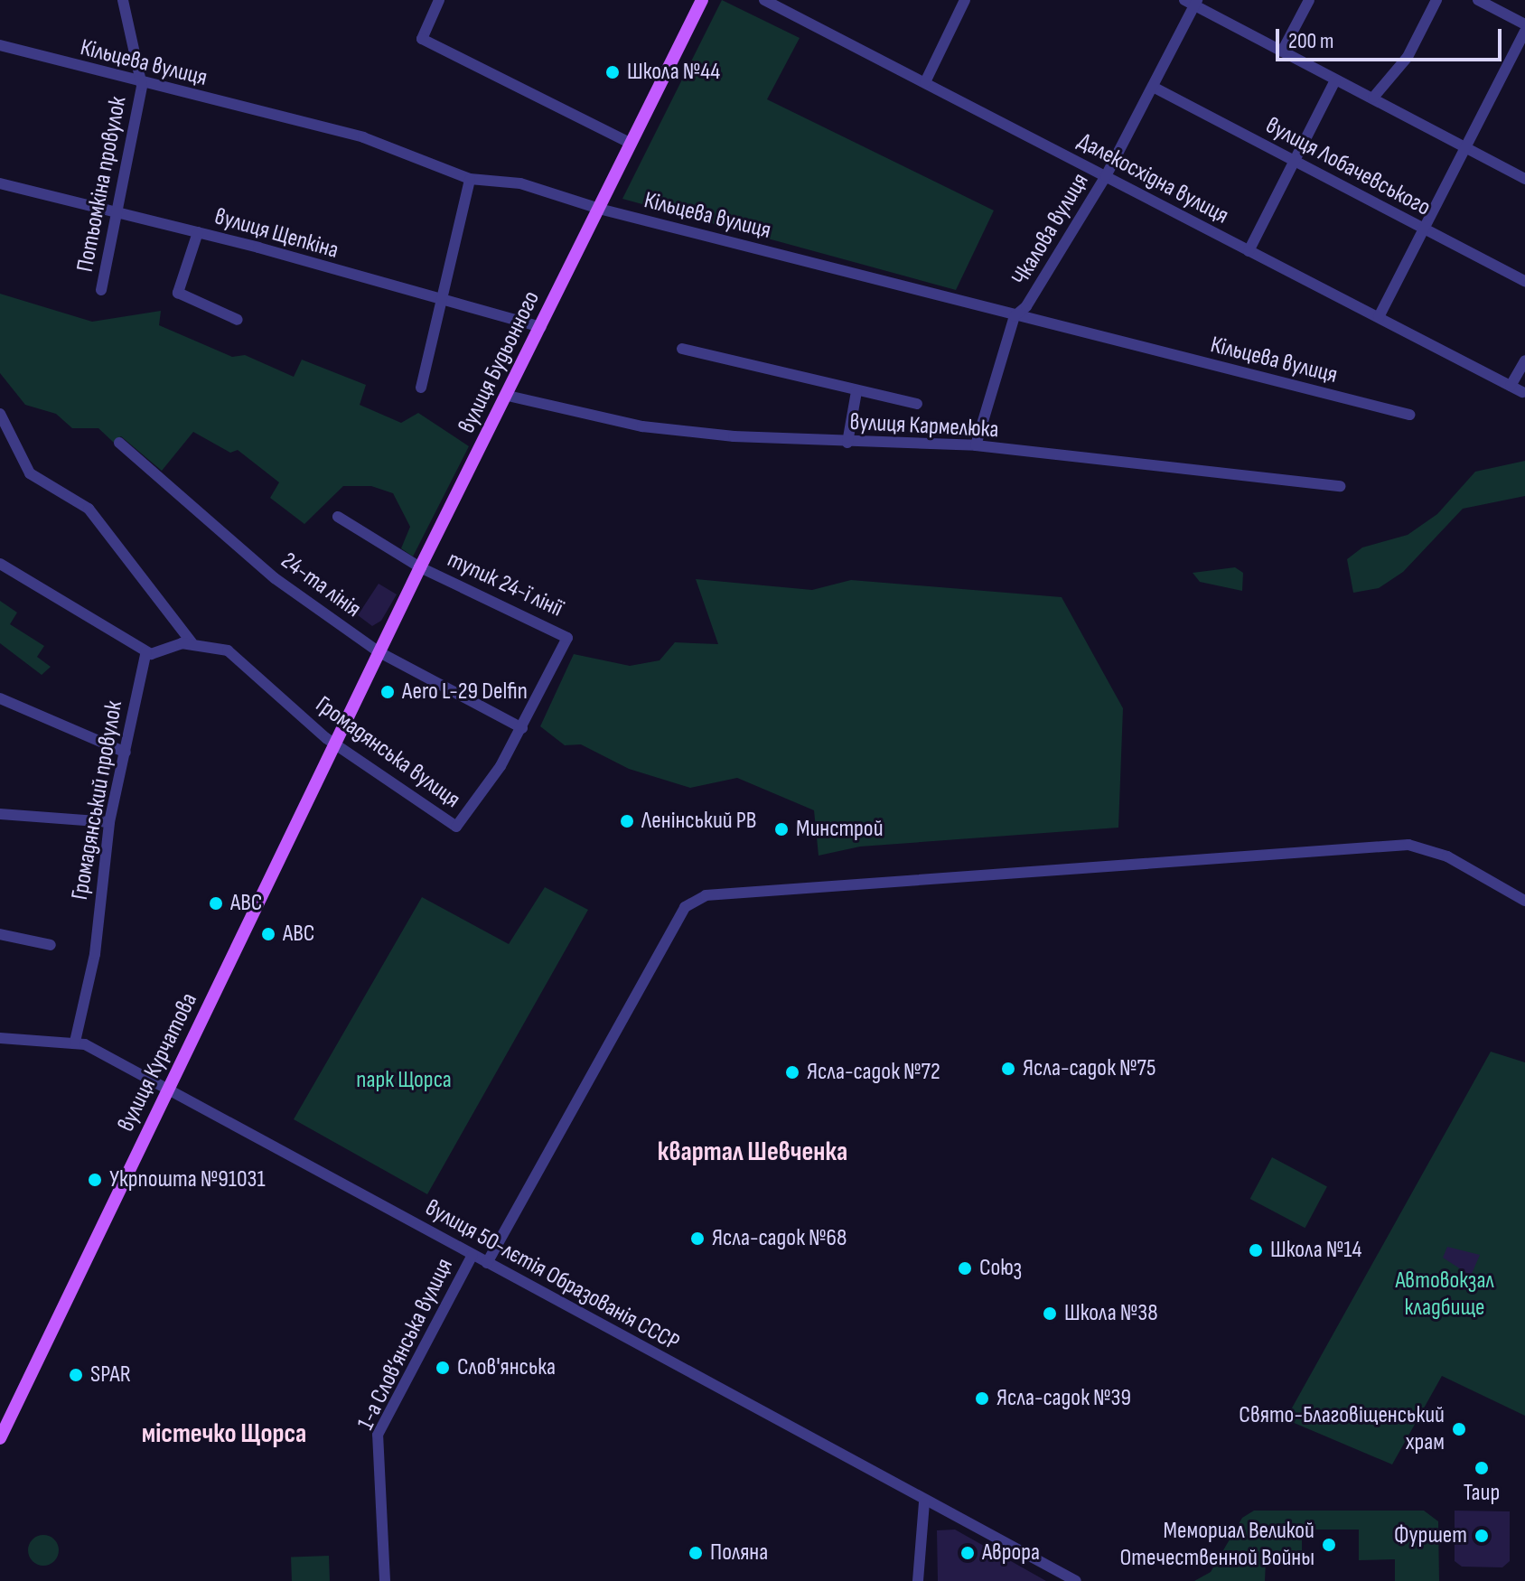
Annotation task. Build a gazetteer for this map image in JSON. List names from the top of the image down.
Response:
{
  "streets": {
    "main road": ["вулиця Будьонного", "вулиця Курчатова"],
    "street": [
      "Кільцева вулиця",
      "вулиця Лобачевського",
      "Далекосхідна вулиця",
      "Потьомкіна провулок",
      "Чкалова вулиця",
      "вулиця Щепкіна",
      "вулиця Кармелюка",
      "тупик 24-ї лінії",
      "24-та лінія",
      "Громадянська вулиця",
      "Громадянський провулок",
      "вулиця 50-лєтія Образованія СССР",
      "1-а Слов’янська вулиця"
    ]
  },
  "crossings": [
    ["Кільцева вулиця", "Потьомкіна провулок"],
    ["Кільцева вулиця", "Чкалова вулиця"],
    ["Кільцева вулиця", "вулиця Будьонного"],
    ["вулиця Лобачевського", "Чкалова вулиця"],
    ["Далекосхідна вулиця", "Чкалова вулиця"],
    ["Потьомкіна провулок", "вулиця Щепкіна"],
    ["Чкалова вулиця", "вулиця Кармелюка"],
    ["вулиця Щепкіна", "вулиця Будьонного"],
    ["вулиця Будьонного", "вулиця Кармелюка"],
    ["вулиця Будьонного", "тупик 24-ї лінії"],
    ["вулиця Будьонного", "24-та лінія"],
    ["вулиця Будьонного", "Громадянська вулиця"],
    ["вулиця Будьонного", "вулиця Курчатова"],
    ["тупик 24-ї лінії", "24-та лінія"],
    ["тупик 24-ї лінії", "Громадянська вулиця"],
    ["24-та лінія", "Громадянська вулиця"],
    ["Громадянська вулиця", "Громадянський провулок"],
    ["Громадянська вулиця", "вулиця Курчатова"],
    ["Громадянський провулок", "вулиця 50-лєтія Образованія СССР"],
    ["вулиця Курчатова", "вулиця 50-лєтія Образованія СССР"],
    ["вулиця 50-лєтія Образованія СССР", "1-а Слов’янська вулиця"]
  ],
  "districts": ["квартал Шевченка", "містечко Щорса"],
  "parks": ["парк Щорса", "Автовокзал кладбище"],
  "places": [
    "Школа №44",
    "Aero L-29 Delfin",
    "Ленінський РВ",
    "Минстрой",
    "ABC",
    "АВС",
    "Ясла-садок №75",
    "Ясла-садок №72",
    "Укрпошта №91031",
    "Ясла-садок №68",
    "Школа №14",
    "Союз",
    "Школа №38",
    "Слов'янська",
    "SPAR",
    "Ясла-садок №39",
    "Свято-Благовіщенський храм",
    "Таир",
    "Фуршет",
    "Мемориал Великой Отечественной Войны",
    "Поляна",
    "Аврора"
  ],
  "scale_bar": "200 m"
}
